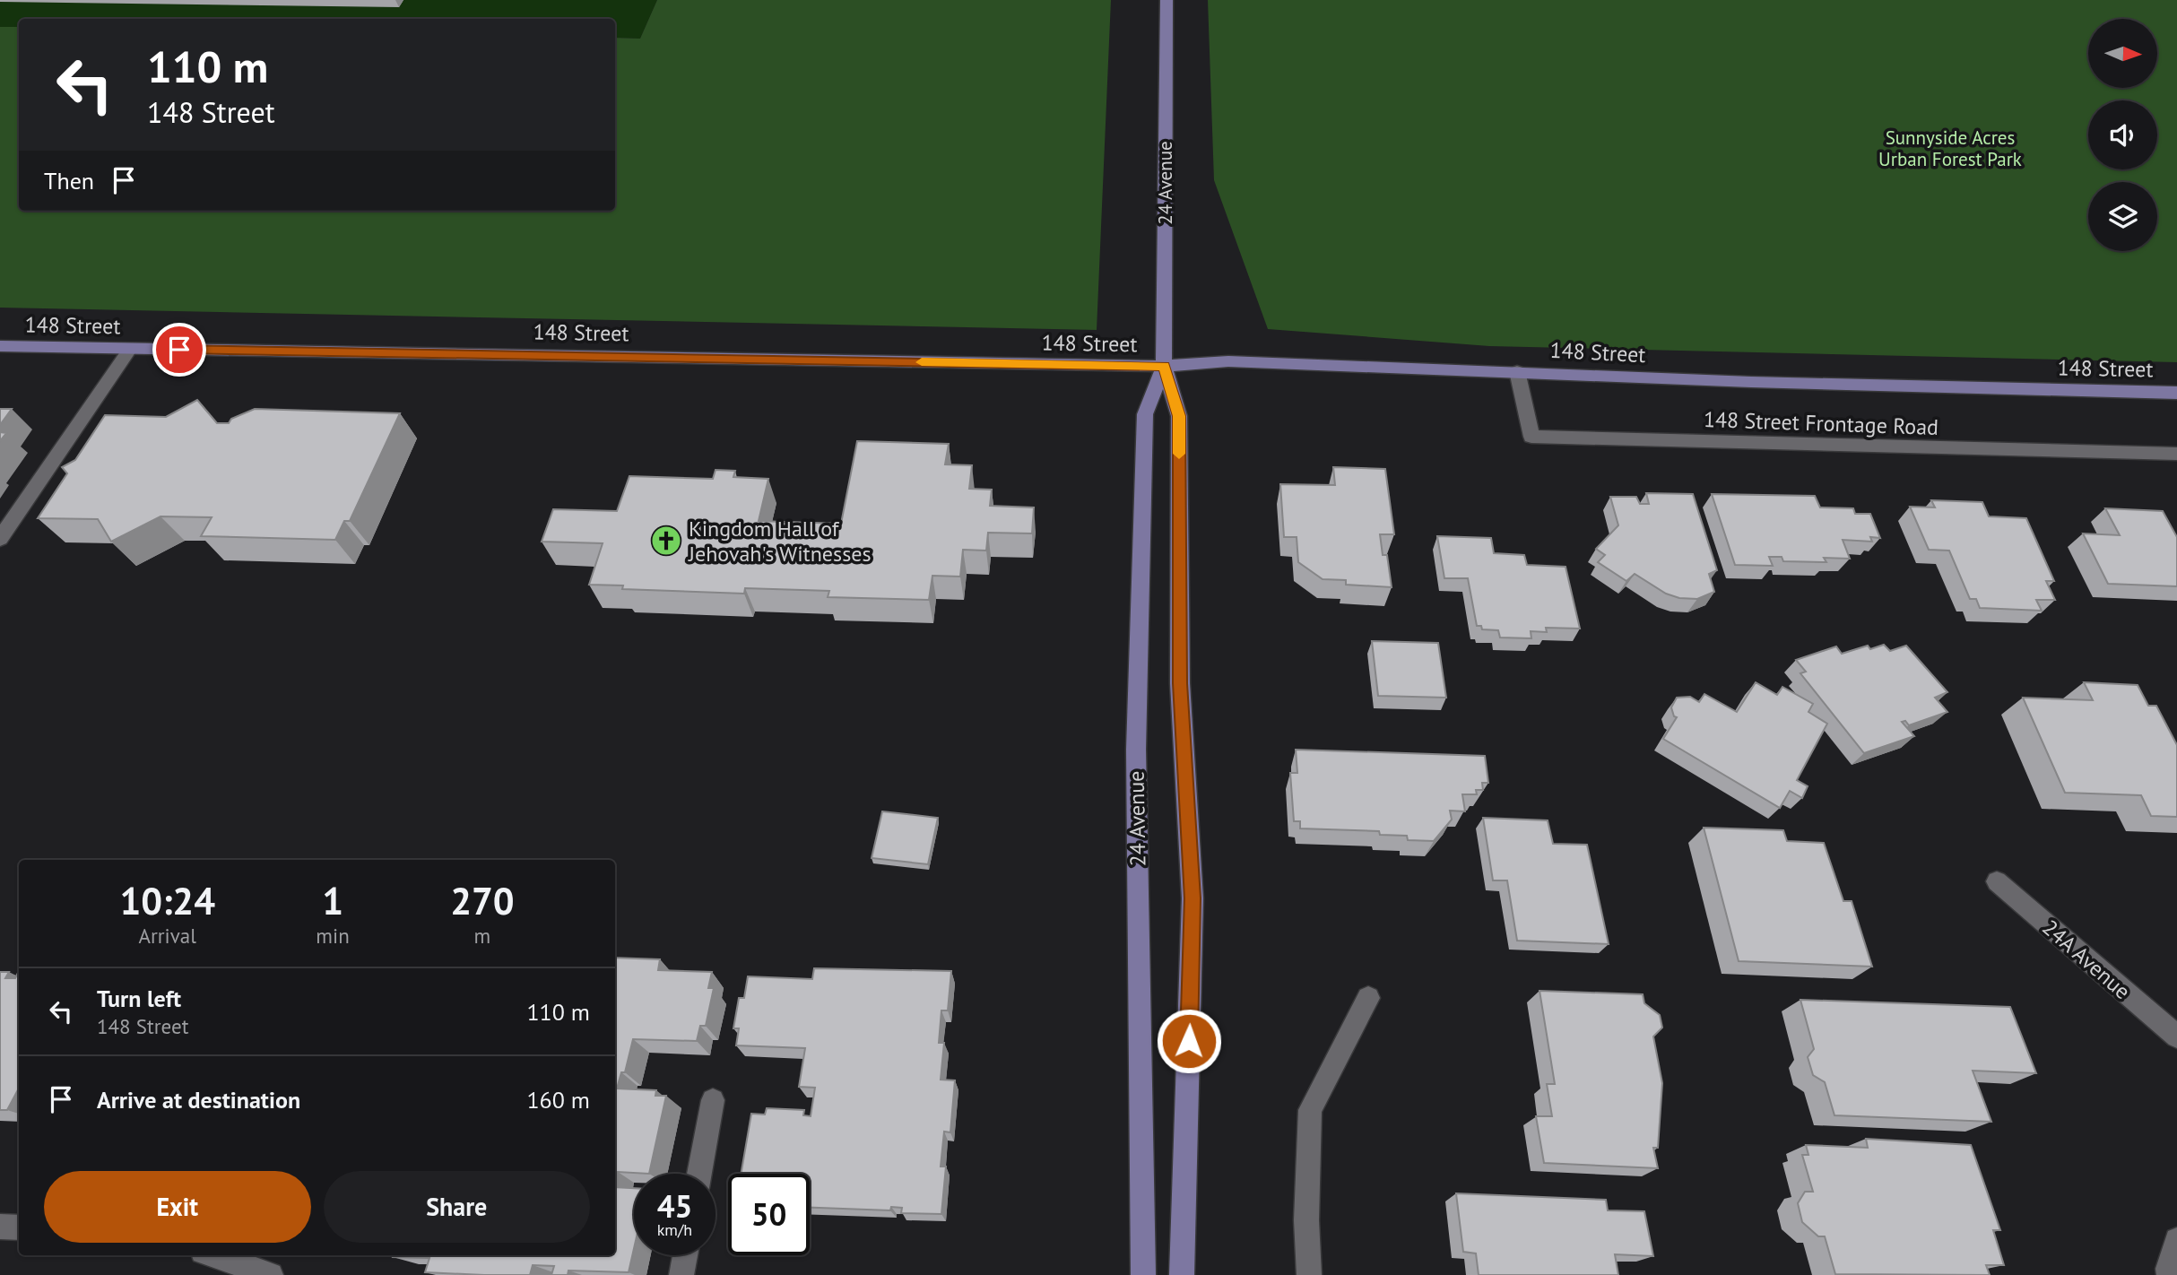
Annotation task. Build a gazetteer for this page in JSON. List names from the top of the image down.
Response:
{
  "streets": {
    "main road": ["24 Avenue", "148 Street"],
    "street": ["148 Street Frontage Road", "24A Avenue"]
  },
  "crossings": [
    ["24 Avenue", "148 Street"],
    ["148 Street", "148 Street Frontage Road"]
  ],
  "parks": ["Sunnyside Acres Urban Forest Park"],
  "places": {
    "church": ["Kingdom Hall of Jehovah's Witnesses"]
  },
  "north": "right",
  "page": {
    "turn": ["110 m", "148 Street"],
    "then": "Then",
    "eta": [
      "10:24",
      "Arrival",
      "1",
      "min",
      "270",
      "m"
    ],
    "list": [
      {
        "name": "Turn left",
        "note": "148 Street",
        "value": "110 m"
      },
      {
        "name": "Arrive at destination",
        "value": "160 m"
      }
    ],
    "buttons": ["Exit", "Share"],
    "speed": "45 km/h",
    "limit": "50"
  }
}
